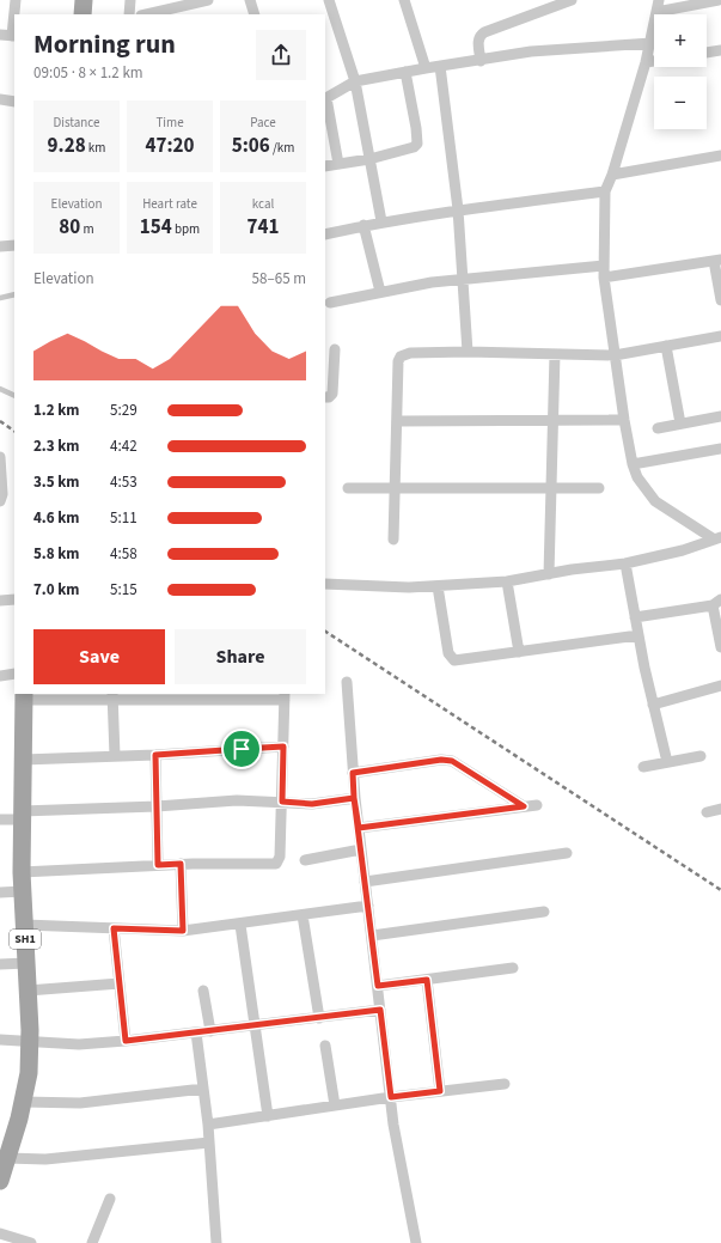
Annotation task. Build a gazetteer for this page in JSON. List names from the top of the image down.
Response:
{
  "streets": {
    "main road": ["SH1"]
  },
  "page": {
    "map_buttons": ["+", "−"],
    "heading": ["Morning run", "09:05 · 8 × 1.2 km"],
    "stats": [
      ["Distance", "9.28 km"],
      ["Time", "47:20"],
      ["Pace", "5:06 /km"],
      ["Elevation", "80 m"],
      ["Heart rate", "154 bpm"],
      ["kcal", "741"]
    ],
    "chart": ["Elevation", "58–65 m"],
    "list": [
      {
        "name": "1.2 km",
        "note": "5:29"
      },
      {
        "name": "2.3 km",
        "note": "4:42"
      },
      {
        "name": "3.5 km",
        "note": "4:53"
      },
      {
        "name": "4.6 km",
        "note": "5:11"
      },
      {
        "name": "5.8 km",
        "note": "4:58"
      },
      {
        "name": "7.0 km",
        "note": "5:15"
      }
    ],
    "buttons": ["Save", "Share"]
  }
}
